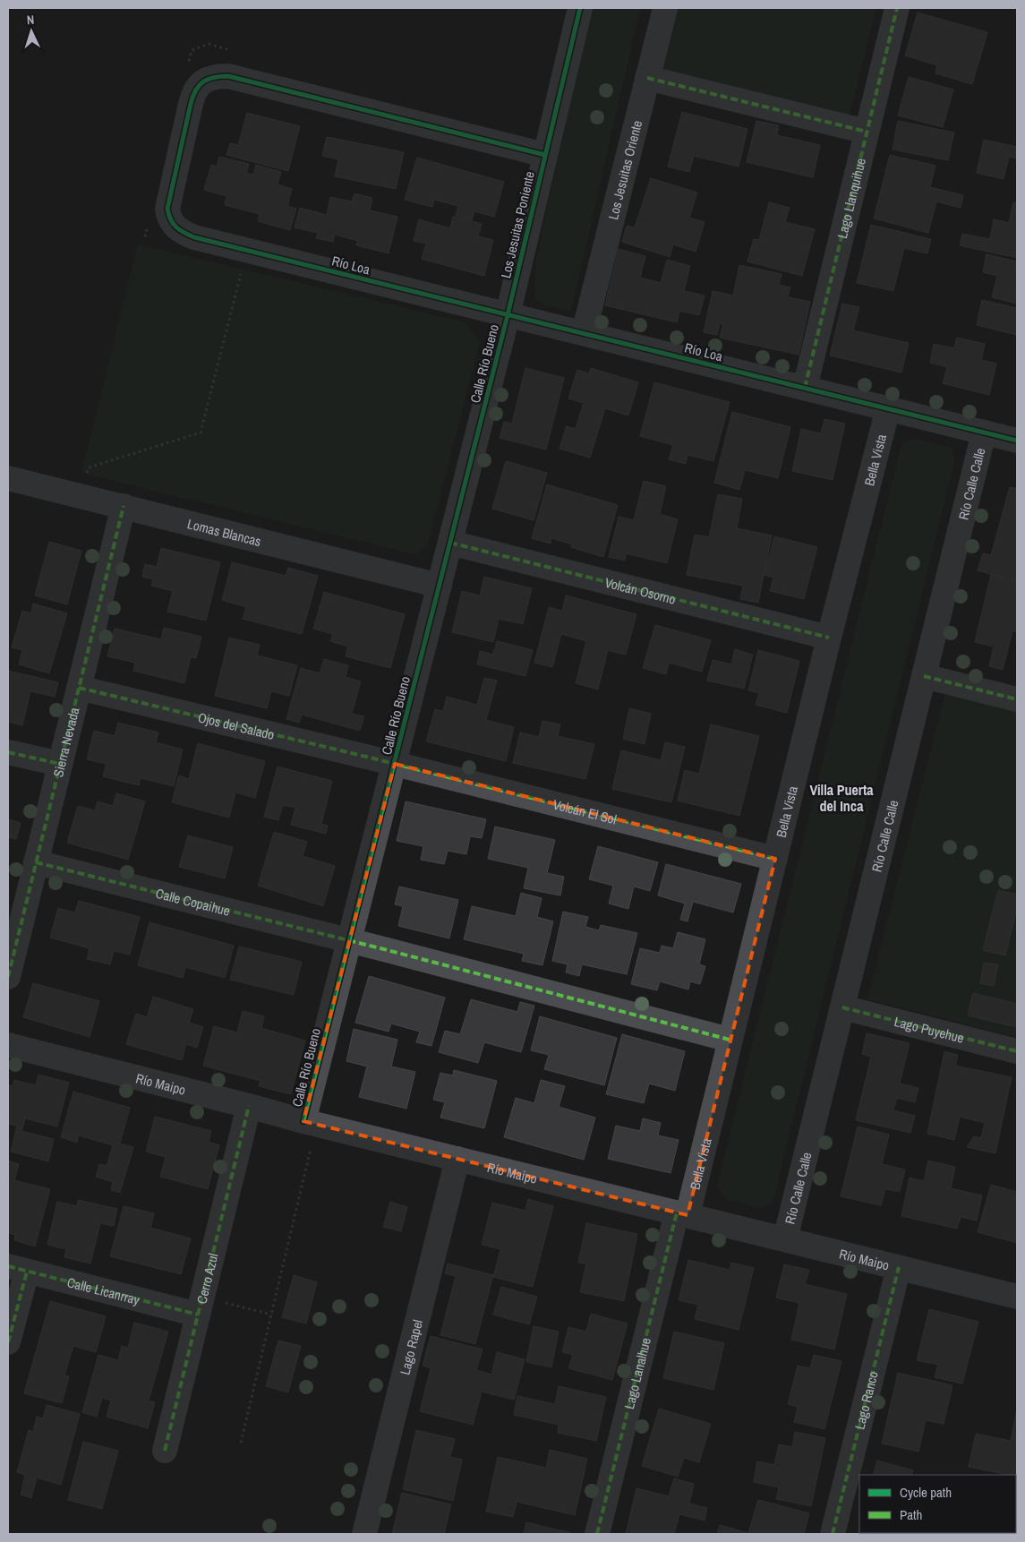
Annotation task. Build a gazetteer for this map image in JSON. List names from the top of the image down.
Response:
{
  "streets": {
    "street": [
      "Los Jesuitas Oriente",
      "Lago Llanquihue",
      "Los Jesuitas Poniente",
      "Río Loa",
      "Calle Río Bueno",
      "Bella Vista",
      "Río Calle Calle",
      "Lomas Blancas",
      "Volcán Osorno",
      "Ojos del Salado",
      "Sierra Nevada",
      "Volcán El Sol",
      "Calle Copaihue",
      "Lago Puyehue",
      "Río Maipo",
      "Cerro Azul",
      "Calle Licanrray",
      "Lago Rapel",
      "Lago Lanalhue",
      "Lago Ranco"
    ]
  },
  "crossings": [
    ["Los Jesuitas Oriente", "Río Loa"],
    ["Lago Llanquihue", "Río Loa"],
    ["Los Jesuitas Poniente", "Río Loa"],
    ["Los Jesuitas Poniente", "Calle Río Bueno"],
    ["Río Loa", "Calle Río Bueno"],
    ["Río Loa", "Bella Vista"],
    ["Río Loa", "Río Calle Calle"],
    ["Calle Río Bueno", "Lomas Blancas"],
    ["Calle Río Bueno", "Volcán Osorno"],
    ["Calle Río Bueno", "Ojos del Salado"],
    ["Calle Río Bueno", "Volcán El Sol"],
    ["Calle Río Bueno", "Calle Copaihue"],
    ["Calle Río Bueno", "Río Maipo"],
    ["Bella Vista", "Volcán Osorno"],
    ["Bella Vista", "Volcán El Sol"],
    ["Bella Vista", "Calle Copaihue"],
    ["Bella Vista", "Río Maipo"],
    ["Bella Vista", "Lago Lanalhue"],
    ["Río Calle Calle", "Lago Puyehue"],
    ["Río Calle Calle", "Río Maipo"],
    ["Lomas Blancas", "Sierra Nevada"],
    ["Ojos del Salado", "Sierra Nevada"],
    ["Ojos del Salado", "Volcán El Sol"],
    ["Sierra Nevada", "Calle Copaihue"],
    ["Río Maipo", "Cerro Azul"],
    ["Río Maipo", "Lago Rapel"],
    ["Río Maipo", "Lago Lanalhue"],
    ["Río Maipo", "Lago Ranco"],
    ["Cerro Azul", "Calle Licanrray"]
  ],
  "districts": ["Villa Puerta del Inca"],
  "legend": ["Cycle path", "Path"],
  "north": "top"
}
